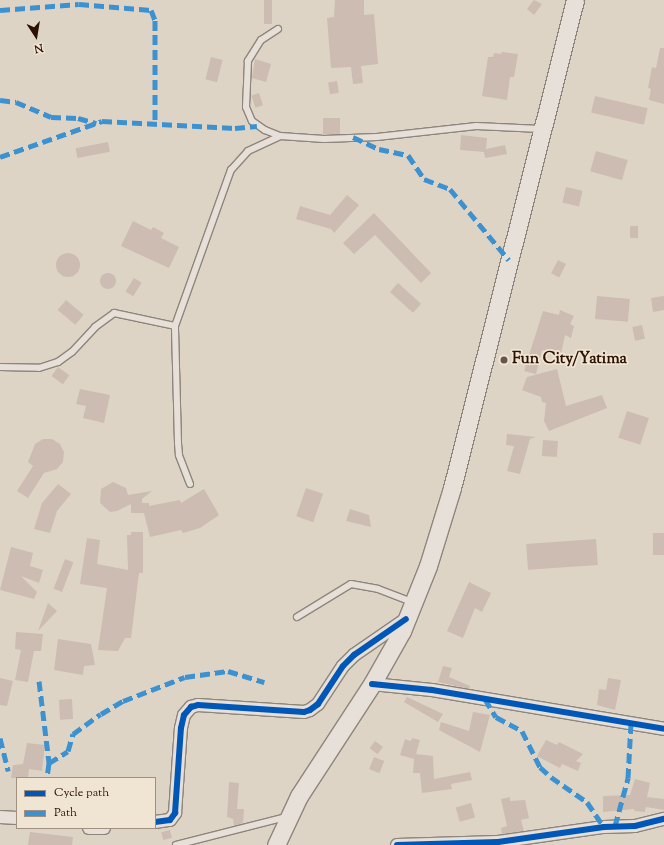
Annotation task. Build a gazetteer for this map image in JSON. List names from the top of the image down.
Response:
{
  "places": ["Fun City/Yatima"],
  "legend": ["Cycle path", "Path"],
  "north": "bottom"
}
